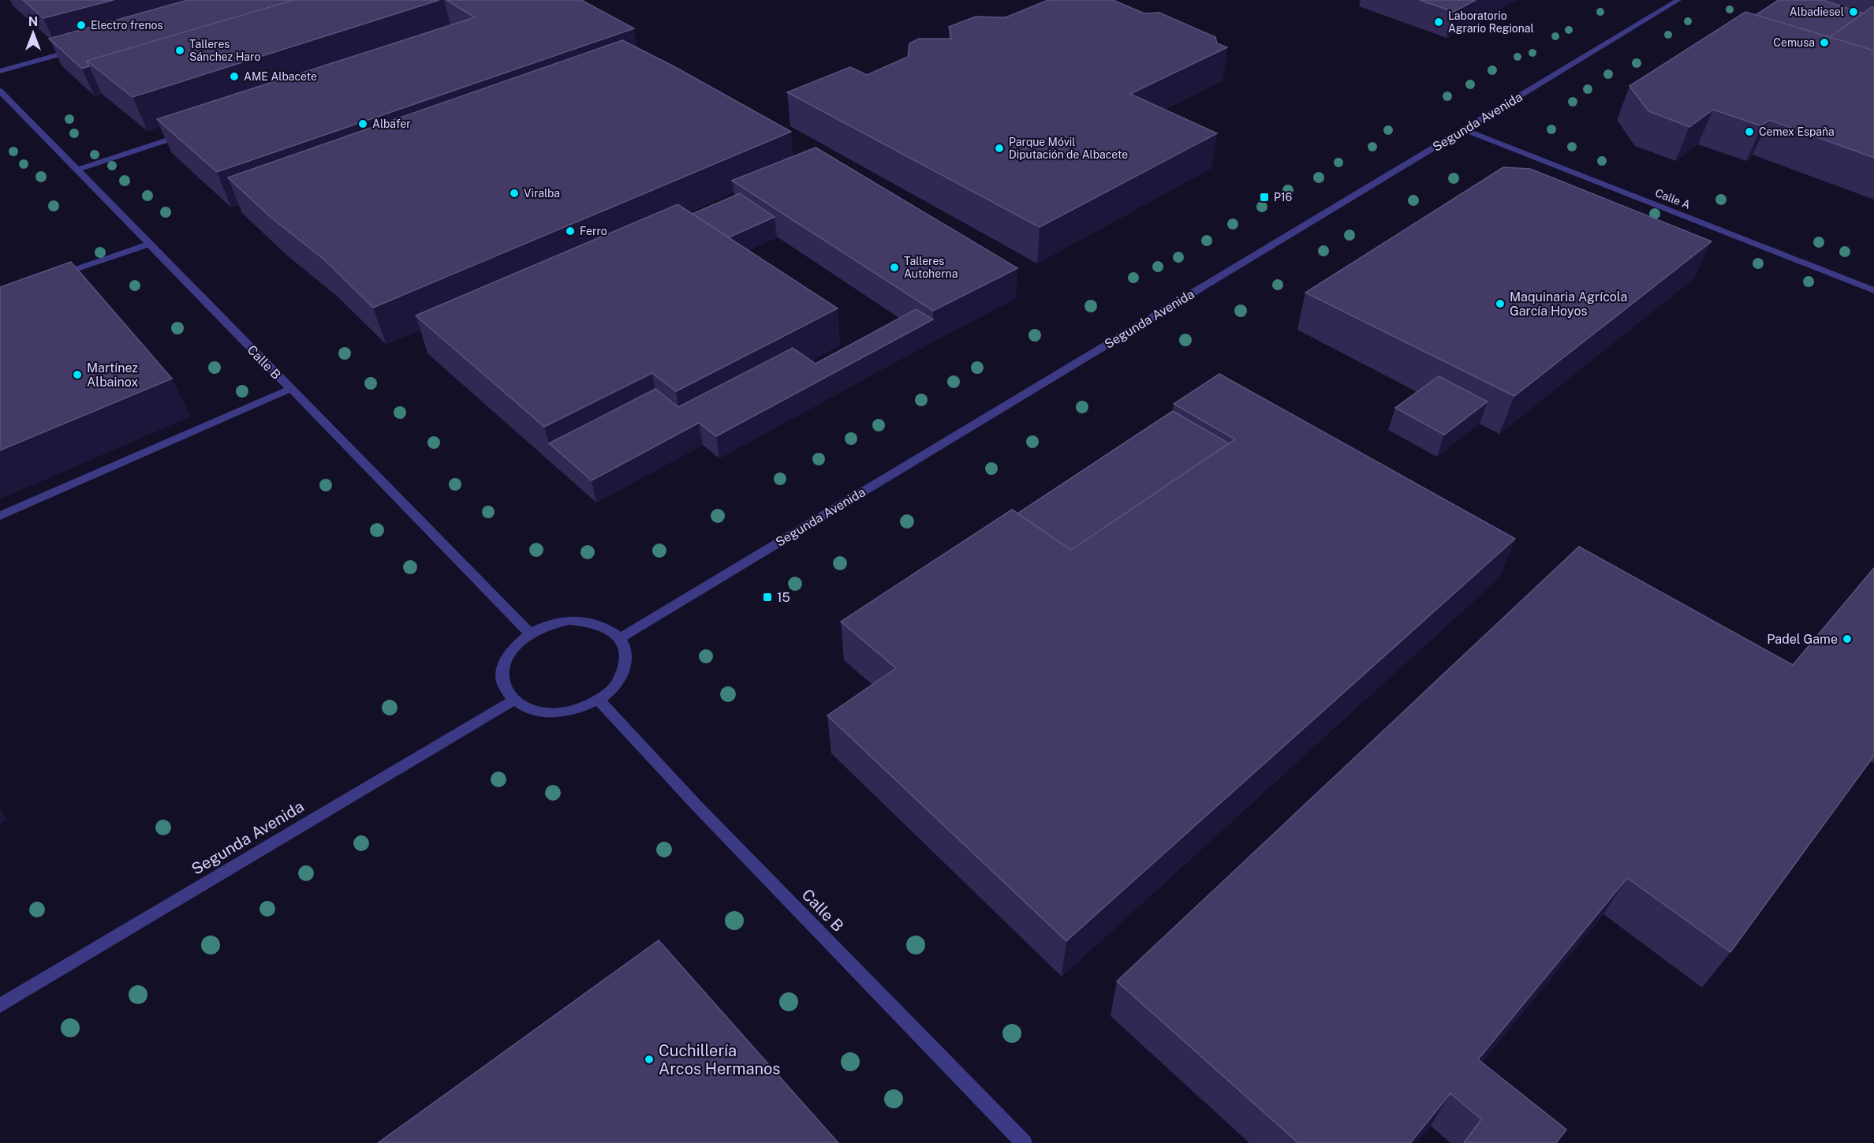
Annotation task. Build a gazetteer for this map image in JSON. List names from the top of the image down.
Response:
{
  "streets": {
    "street": ["Segunda Avenida", "Calle A", "Calle B"]
  },
  "crossings": [
    ["Segunda Avenida", "Calle A"],
    ["Segunda Avenida", "Calle B"]
  ],
  "places": {
    "other": [
      "Albadiesel",
      "Laboratorio Agrario Regional",
      "Electro frenos",
      "Cemusa",
      "Talleres Sánchez Haro",
      "AME Albacete",
      "Albafer",
      "Cemex España",
      "Parque Móvil Diputación de Albacete",
      "Viralba",
      "Ferro",
      "Talleres Autoherna",
      "Maquinaria Agrícola García Hoyos",
      "Martínez Albainox",
      "Padel Game",
      "Cuchillería Arcos Hermanos"
    ],
    "transit": ["P16", "15"]
  },
  "north": "top"
}
